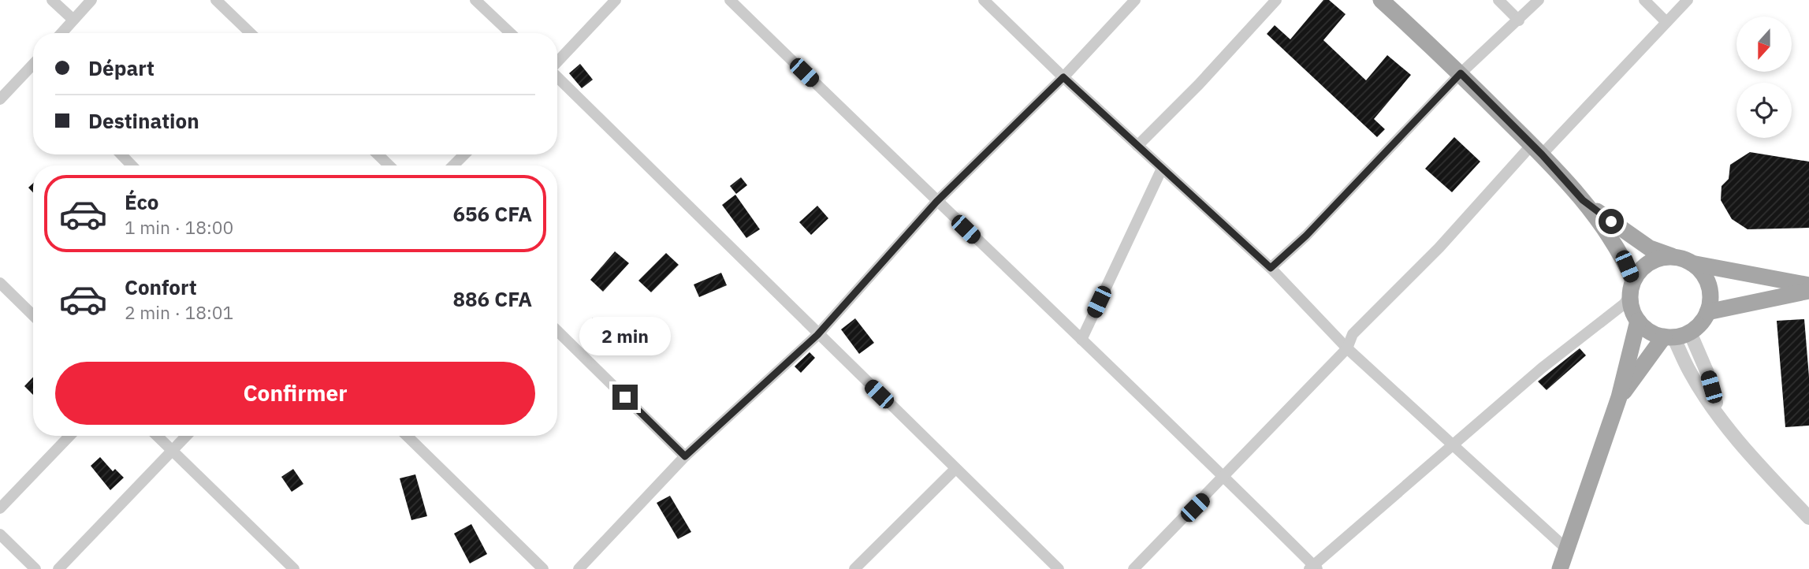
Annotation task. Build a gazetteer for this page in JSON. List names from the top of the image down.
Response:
{
  "north": "bottom",
  "page": {
    "banner": ["Départ", "Destination"],
    "list": [
      {
        "name": "Éco",
        "note": "1 min · 18:00",
        "value": "656 CFA"
      },
      {
        "name": "Confort",
        "note": "2 min · 18:01",
        "value": "886 CFA"
      }
    ],
    "bubble": "2 min",
    "buttons": "Confirmer"
  }
}
